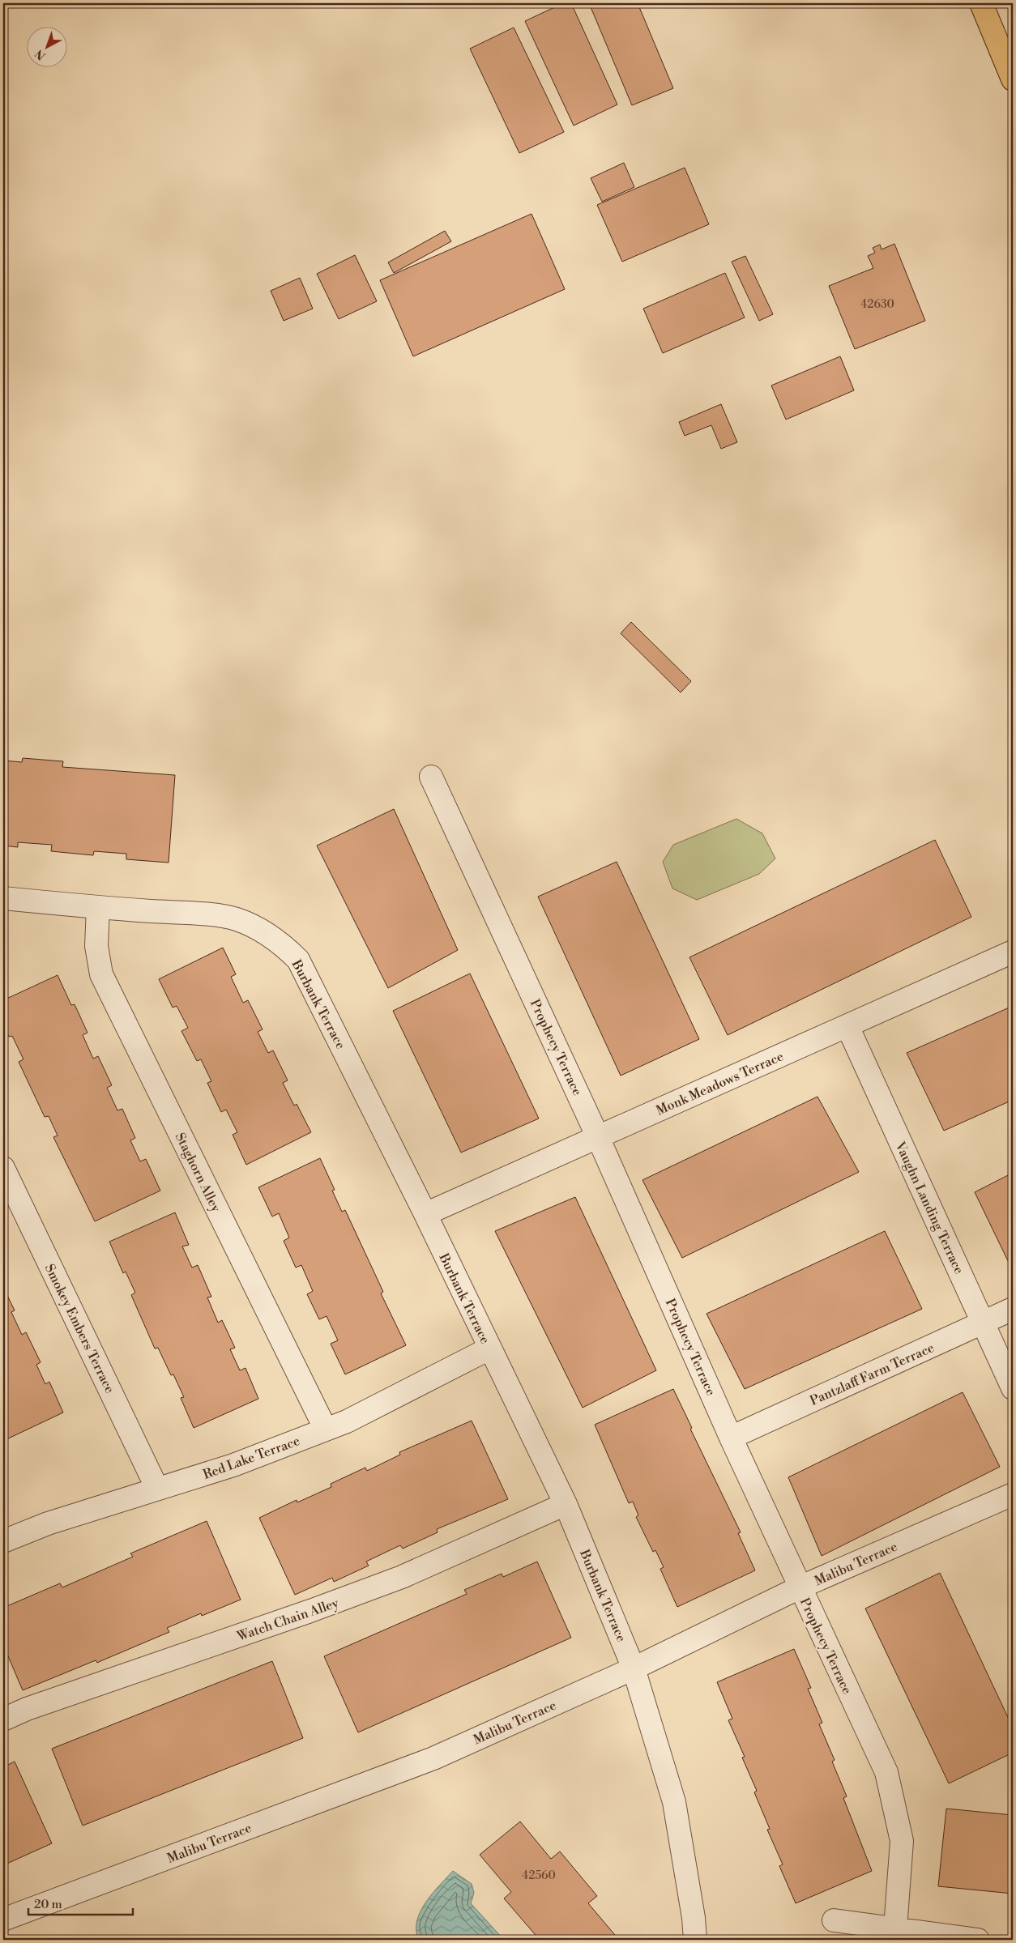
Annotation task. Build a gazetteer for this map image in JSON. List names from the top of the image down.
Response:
{
  "streets": {
    "street": [
      "Burbank Terrace",
      "Prophecy Terrace",
      "Monk Meadows Terrace",
      "Staghorn Alley",
      "Vaughn Landing Terrace",
      "Smokey Embers Terrace",
      "Pantzlaff Farm Terrace",
      "Red Lake Terrace",
      "Malibu Terrace",
      "Watch Chain Alley"
    ]
  },
  "crossings": [
    ["Burbank Terrace", "Monk Meadows Terrace"],
    ["Burbank Terrace", "Staghorn Alley"],
    ["Burbank Terrace", "Red Lake Terrace"],
    ["Burbank Terrace", "Malibu Terrace"],
    ["Burbank Terrace", "Watch Chain Alley"],
    ["Prophecy Terrace", "Monk Meadows Terrace"],
    ["Prophecy Terrace", "Pantzlaff Farm Terrace"],
    ["Prophecy Terrace", "Malibu Terrace"],
    ["Monk Meadows Terrace", "Vaughn Landing Terrace"],
    ["Staghorn Alley", "Red Lake Terrace"],
    ["Vaughn Landing Terrace", "Pantzlaff Farm Terrace"],
    ["Smokey Embers Terrace", "Red Lake Terrace"]
  ],
  "house_numbers": ["42630", "42560"],
  "scale_bar": "20 m",
  "north": "bottom left"
}
